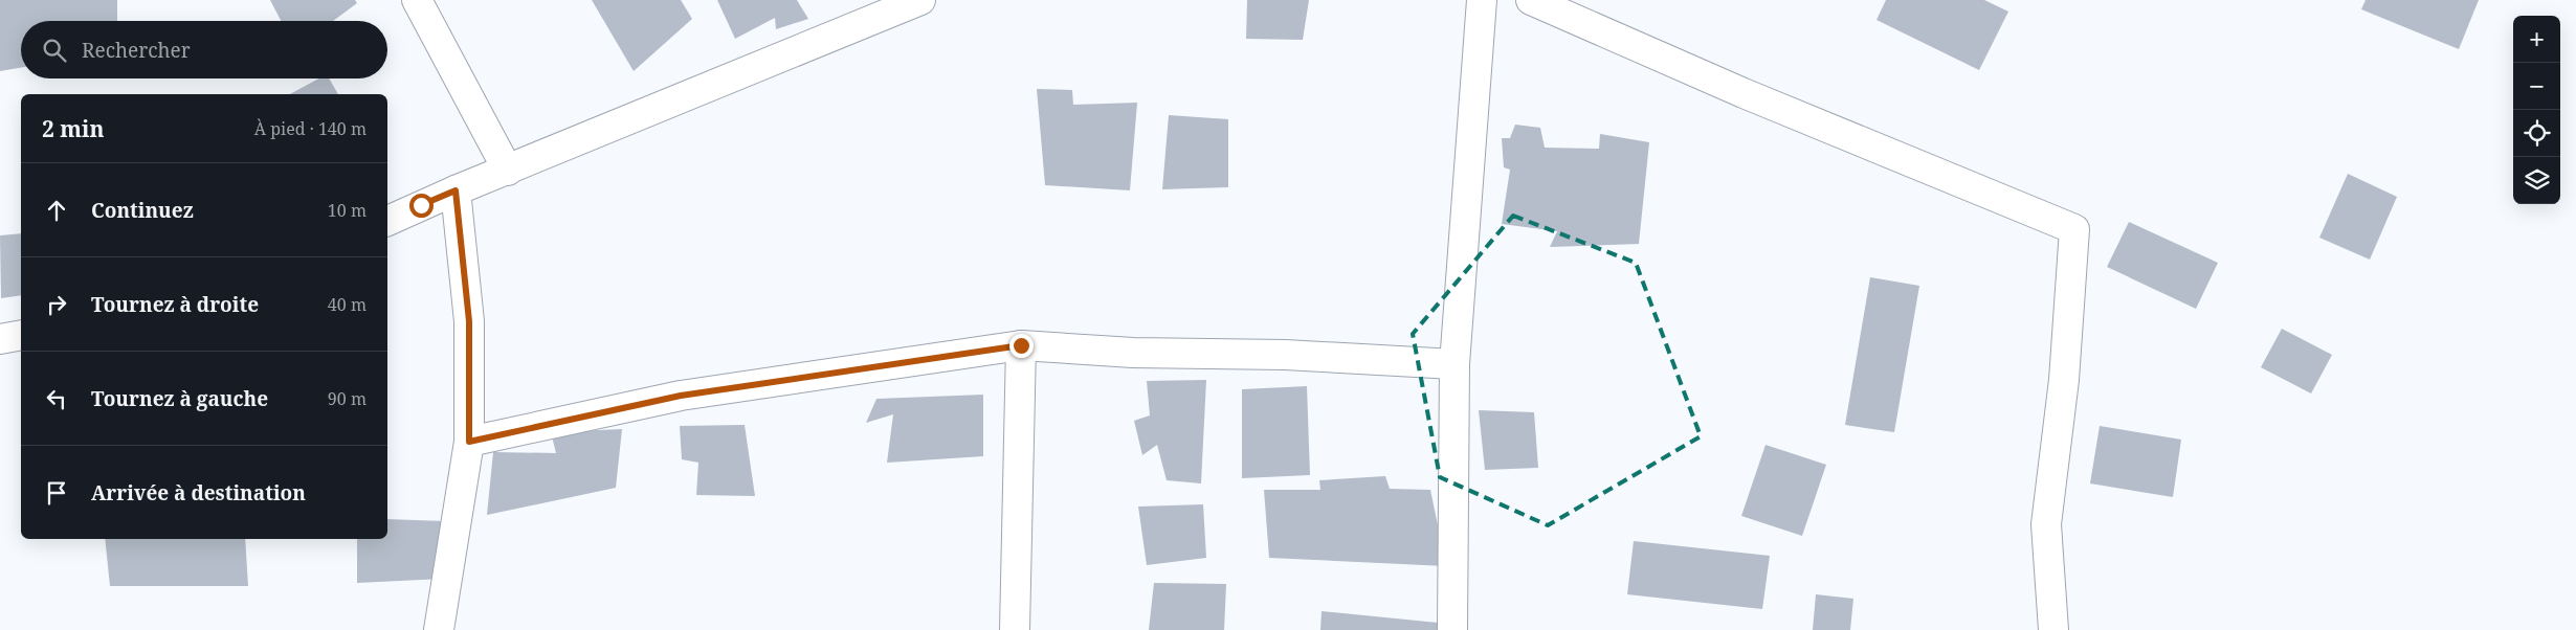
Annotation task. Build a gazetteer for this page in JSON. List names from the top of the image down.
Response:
{
  "page": {
    "map_buttons": ["+", "−"],
    "search": "Rechercher",
    "heading": ["2 min", "À pied · 140 m"],
    "list": [
      ["Continuez", "10 m"],
      ["Tournez à droite", "40 m"],
      ["Tournez à gauche", "90 m"],
      "Arrivée à destination"
    ]
  }
}
